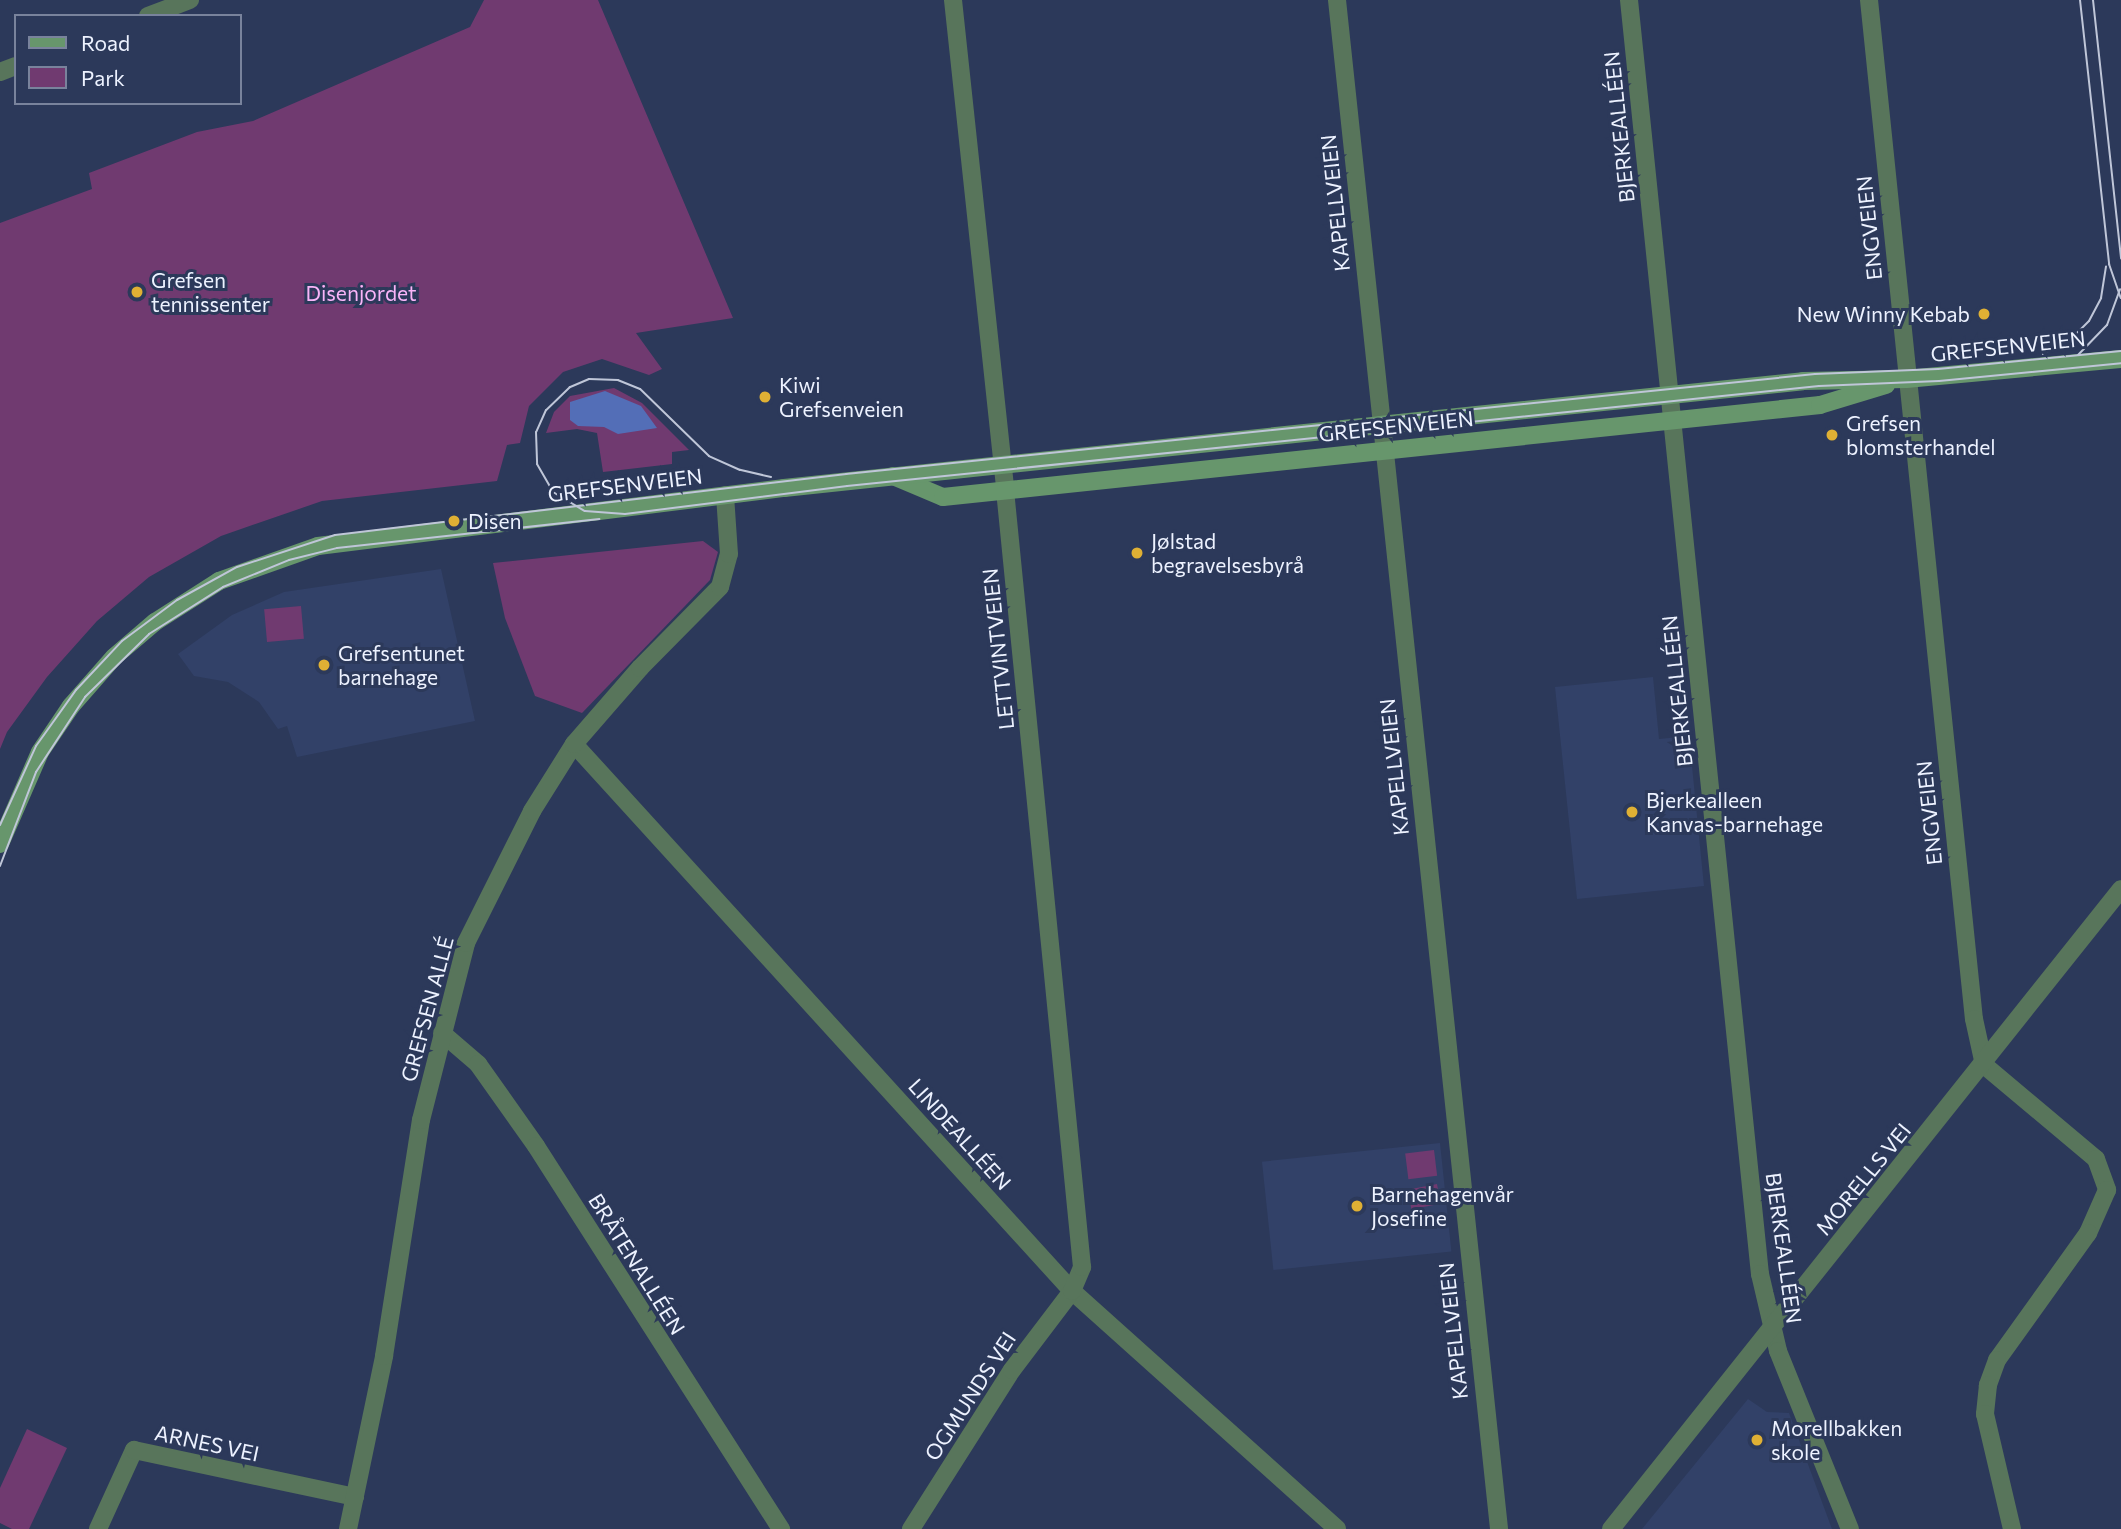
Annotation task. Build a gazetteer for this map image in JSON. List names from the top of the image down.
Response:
{
  "streets": {
    "main road": ["GREFSENVEIEN"],
    "street": [
      "BJERKEALLÉEN",
      "KAPELLVEIEN",
      "ENGVEIEN",
      "LETTVINTVEIEN",
      "GREFSEN ALLÉ",
      "LINDEALLÉEN",
      "MORELLS VEI",
      "BRÅTENALLÉEN",
      "OGMUNDS VEI",
      "ARNES VEI"
    ]
  },
  "crossings": [
    ["BJERKEALLÉEN", "GREFSENVEIEN"],
    ["BJERKEALLÉEN", "MORELLS VEI"],
    ["KAPELLVEIEN", "GREFSENVEIEN"],
    ["ENGVEIEN", "GREFSENVEIEN"],
    ["ENGVEIEN", "MORELLS VEI"],
    ["GREFSENVEIEN", "LETTVINTVEIEN"],
    ["GREFSENVEIEN", "GREFSEN ALLÉ"],
    ["LETTVINTVEIEN", "LINDEALLÉEN"],
    ["LETTVINTVEIEN", "OGMUNDS VEI"],
    ["GREFSEN ALLÉ", "LINDEALLÉEN"],
    ["GREFSEN ALLÉ", "BRÅTENALLÉEN"],
    ["GREFSEN ALLÉ", "ARNES VEI"],
    ["LINDEALLÉEN", "OGMUNDS VEI"]
  ],
  "parks": ["Disenjordet"],
  "places": [
    "Grefsen tennissenter",
    "New Winny Kebab",
    "Kiwi Grefsenveien",
    "Grefsen blomsterhandel",
    "Disen",
    "Jølstad begravelsesbyrå",
    "Grefsentunet barnehage",
    "Bjerkealleen Kanvas-barnehage",
    "Barnehagenvår Josefine",
    "Morellbakken skole"
  ],
  "legend": ["Road", "Park"]
}
